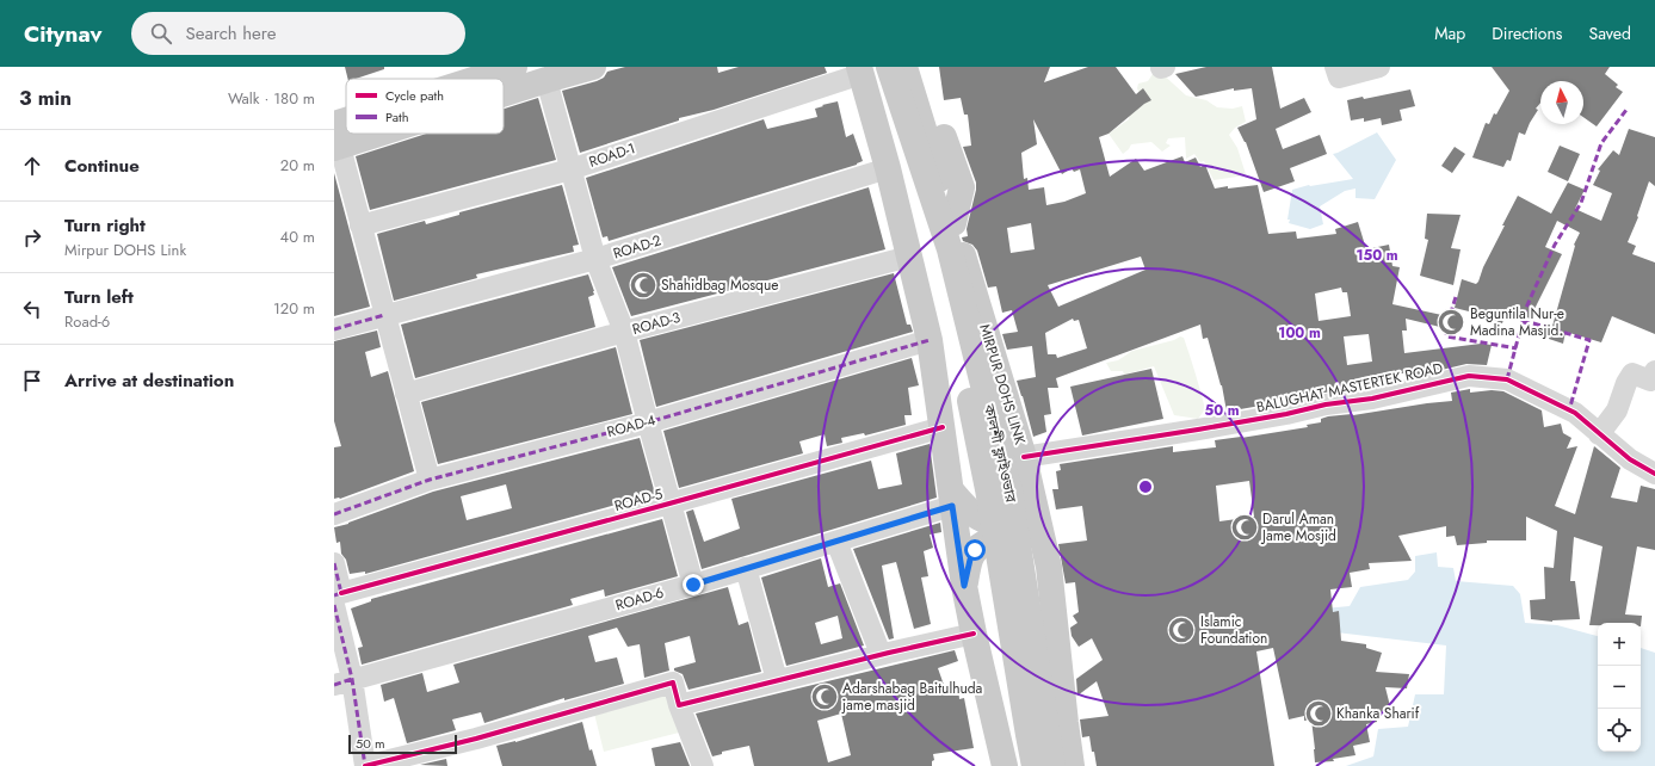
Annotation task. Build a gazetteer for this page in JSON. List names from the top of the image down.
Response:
{
  "streets": {
    "main road": ["MIRPUR DOHS LINK", "কালশী ফ্লাইওভার"],
    "street": [
      "ROAD-1",
      "ROAD-2",
      "ROAD-3",
      "BALUGHAT MASTERTEK ROAD",
      "ROAD-4",
      "ROAD-5",
      "ROAD-6"
    ]
  },
  "crossings": [
    ["MIRPUR DOHS LINK", "BALUGHAT MASTERTEK ROAD"]
  ],
  "places": {
    "mosque": [
      "Shahidbag Mosque",
      "Beguntila Nur-e Madina Masjid.",
      "Darul Aman Jame Mosjid",
      "Islamic Foundation",
      "Adarshabag Baitulhuda jame masjid",
      "Khanka Sharif"
    ]
  },
  "legend": ["Cycle path", "Path"],
  "scale_bar": "50 m",
  "north": "top",
  "page": {
    "header": "Citynav",
    "search": "Search here",
    "nav": ["Map", "Directions", "Saved"],
    "heading": ["3 min", "Walk · 180 m"],
    "list": [
      ["Continue", "20 m"],
      ["Turn right", "Mirpur DOHS Link", "40 m"],
      ["Turn left", "Road-6", "120 m"],
      "Arrive at destination"
    ],
    "map_buttons": ["+", "−"],
    "scale": "50 m"
  },
  "rings": ["150 m", "100 m", "50 m"]
}
